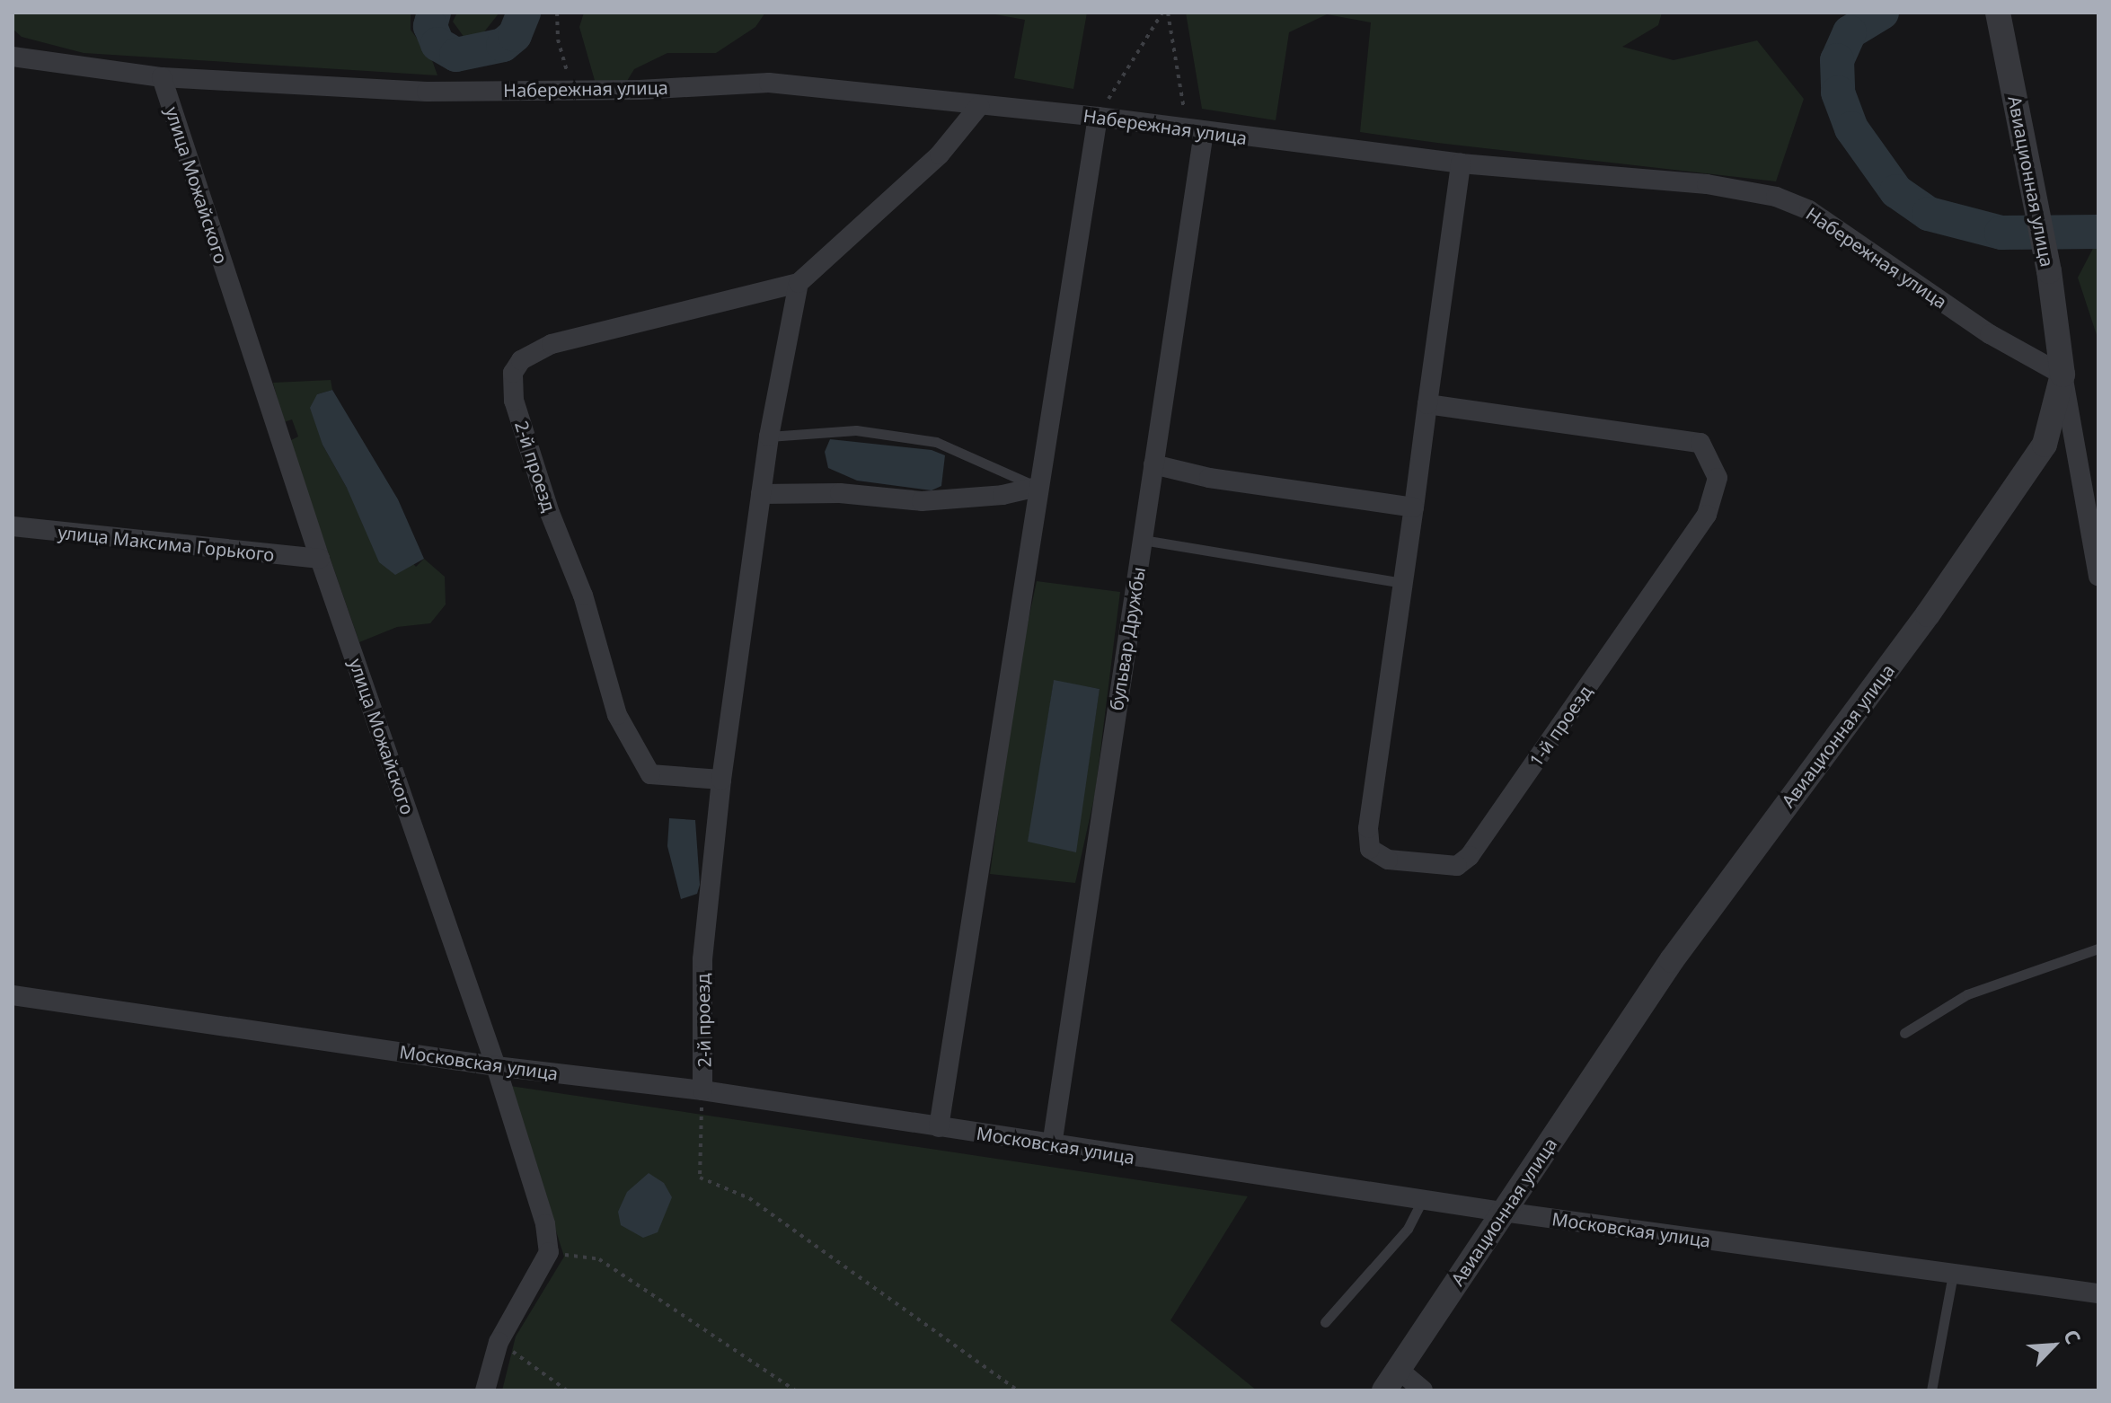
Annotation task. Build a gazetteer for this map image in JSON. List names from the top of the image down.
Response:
{
  "streets": {
    "street": [
      "Набережная улица",
      "Авиационная улица",
      "улица Можайского",
      "2-й проезд",
      "улица Максима Горького",
      "бульвар Дружбы",
      "1-й проезд",
      "Московская улица"
    ]
  },
  "crossings": [
    ["Набережная улица", "Авиационная улица"],
    ["Набережная улица", "улица Можайского"],
    ["Набережная улица", "2-й проезд"],
    ["Набережная улица", "бульвар Дружбы"],
    ["Набережная улица", "1-й проезд"],
    ["Авиационная улица", "Московская улица"],
    ["улица Можайского", "улица Максима Горького"],
    ["улица Можайского", "Московская улица"],
    ["2-й проезд", "Московская улица"],
    ["бульвар Дружбы", "Московская улица"]
  ],
  "north": "top right"
}
